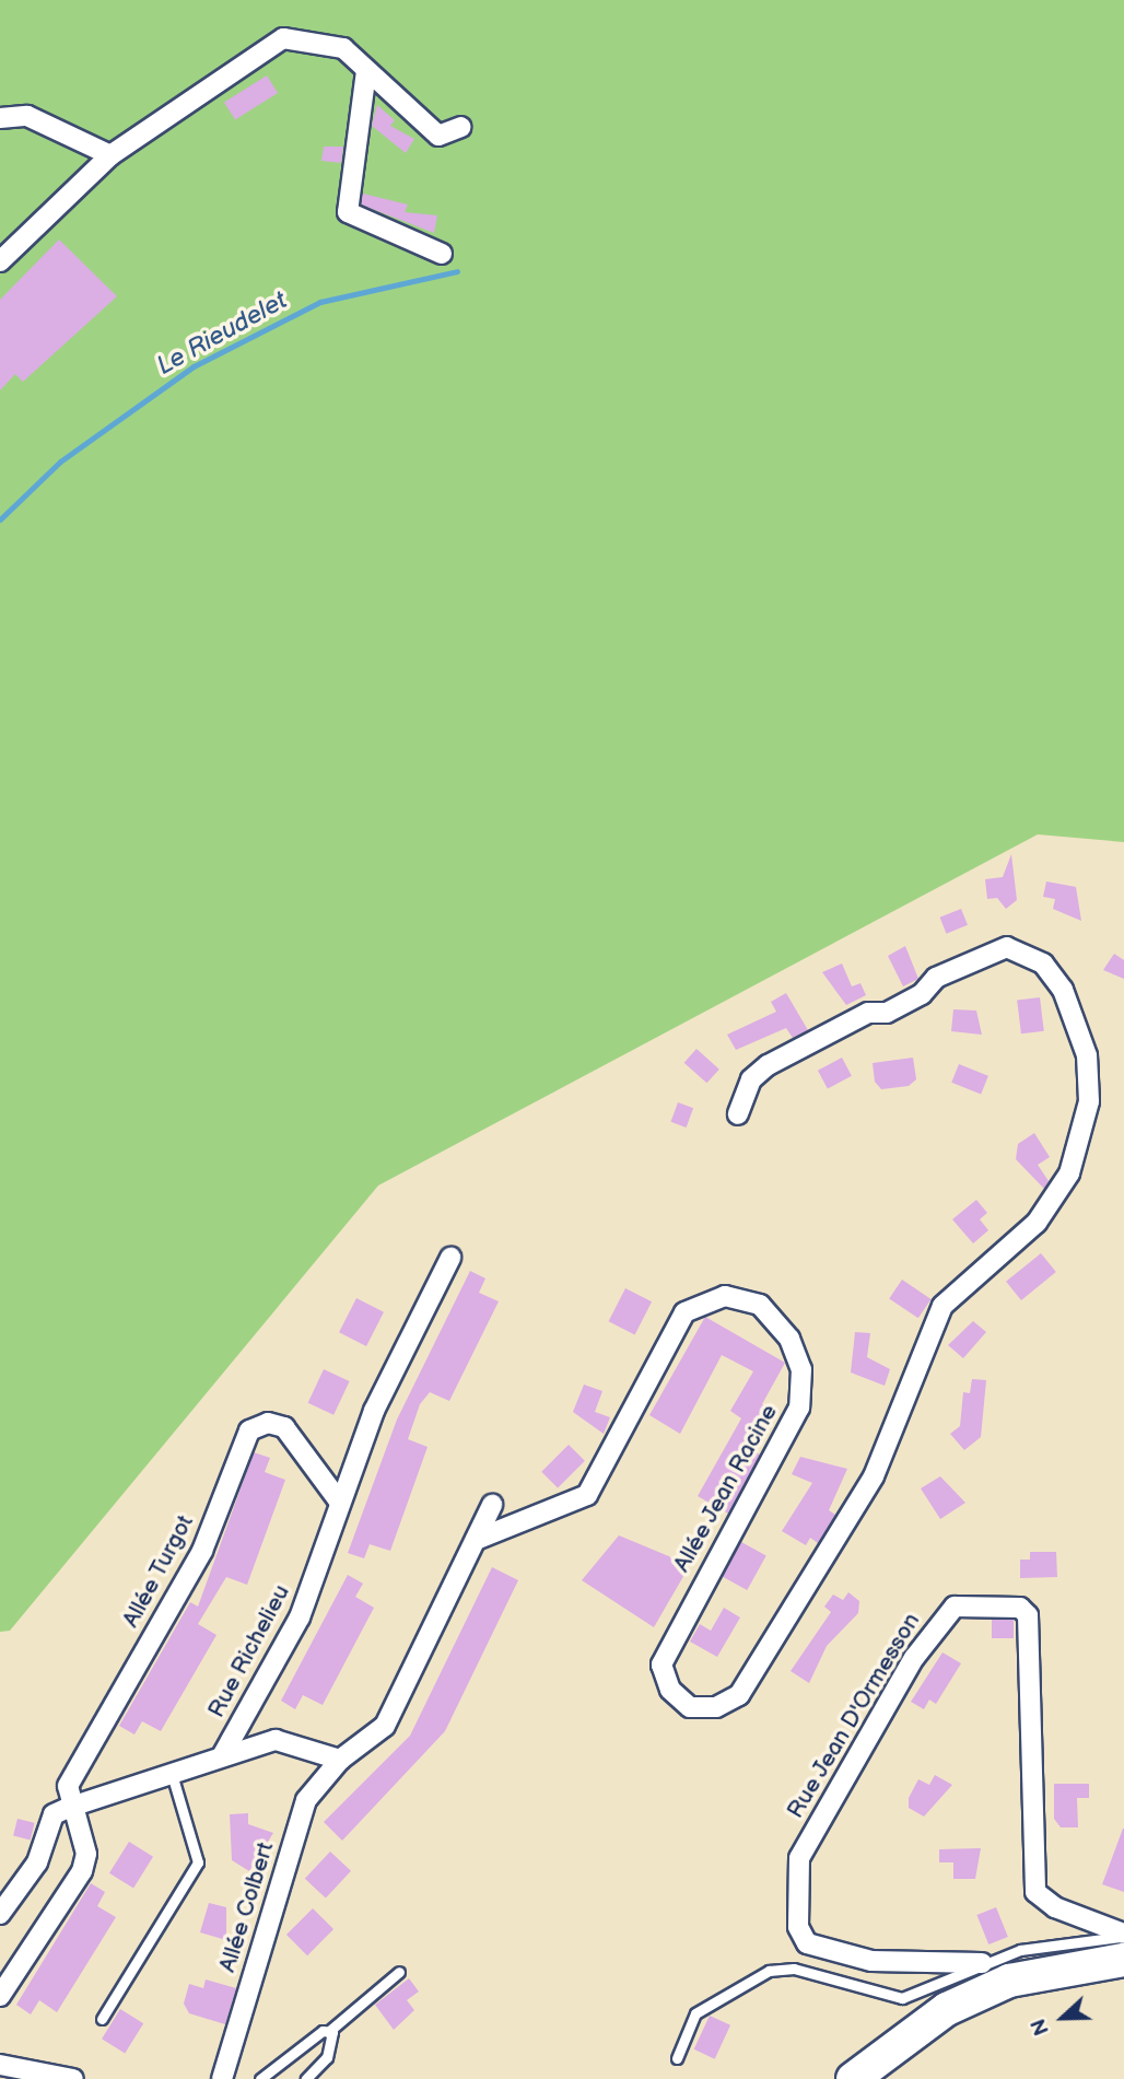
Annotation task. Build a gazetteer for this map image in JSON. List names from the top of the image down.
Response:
{
  "streets": {
    "street": [
      "Allée Jean Racine",
      "Allée Turgot",
      "Rue Richelieu",
      "Rue Jean D'Ormesson",
      "Allée Colbert"
    ]
  },
  "crossings": [
    ["Allée Jean Racine", "Allée Colbert"],
    ["Allée Turgot", "Rue Richelieu"]
  ],
  "water": ["Le Rieudelet"],
  "north": "left"
}
